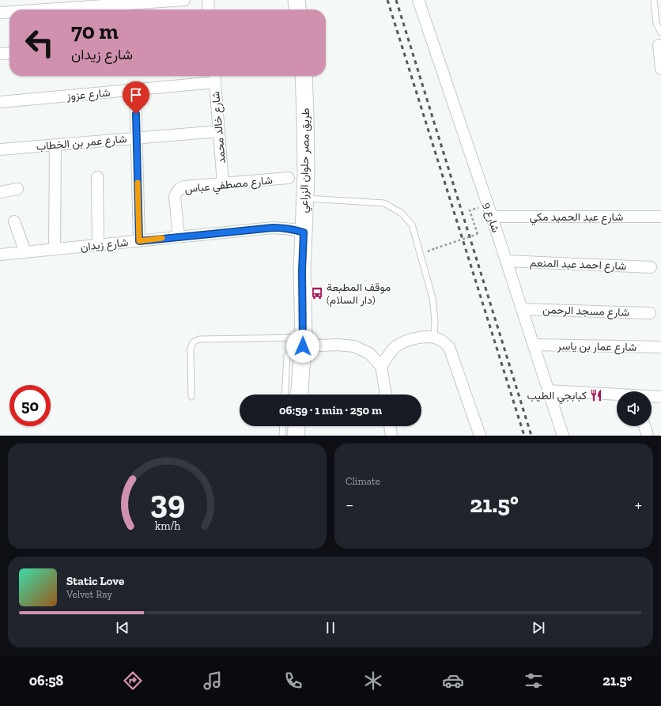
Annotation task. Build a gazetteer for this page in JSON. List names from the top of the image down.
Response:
{
  "streets": {
    "main road": ["طريق مصر حلوان الزراعي"],
    "street": [
      "شارع عزوز",
      "شارع خالد محمد",
      "شارع عمر بن الخطاب",
      "شارع مصطفي عباس",
      "شارع عبد الحميد مكي",
      "شارع 9",
      "شارع زيدان",
      "شارع احمد عبد المنعم",
      "شارع مسجد الرحمن",
      "شارع عمار بن ياسر"
    ]
  },
  "crossings": [
    ["شارع عزوز", "شارع خالد محمد"],
    ["شارع خالد محمد", "شارع عمر بن الخطاب"],
    ["شارع خالد محمد", "شارع مصطفي عباس"],
    ["طريق مصر حلوان الزراعي", "شارع زيدان"],
    ["شارع مصطفي عباس", "شارع زيدان"],
    ["شارع عبد الحميد مكي", "شارع 9"],
    ["شارع 9", "شارع احمد عبد المنعم"],
    ["شارع 9", "شارع مسجد الرحمن"],
    ["شارع 9", "شارع عمار بن ياسر"]
  ],
  "places": {
    "bus stop": ["موقف المطبعة (دار السلام)"],
    "restaurant": ["كبابجي الطيب"]
  },
  "page": {
    "turn": ["70 m", "شارع زيدان"],
    "limit": "50",
    "trip": "06:59 · 1 min · 250 m",
    "tile": "Climate",
    "heat": ["−", "21.5°", "+"],
    "song": ["Static Love", "Velvet Ray"],
    "tabs": ["06:58", "21.5°"],
    "gauge": ["39", "km/h"]
  }
}
